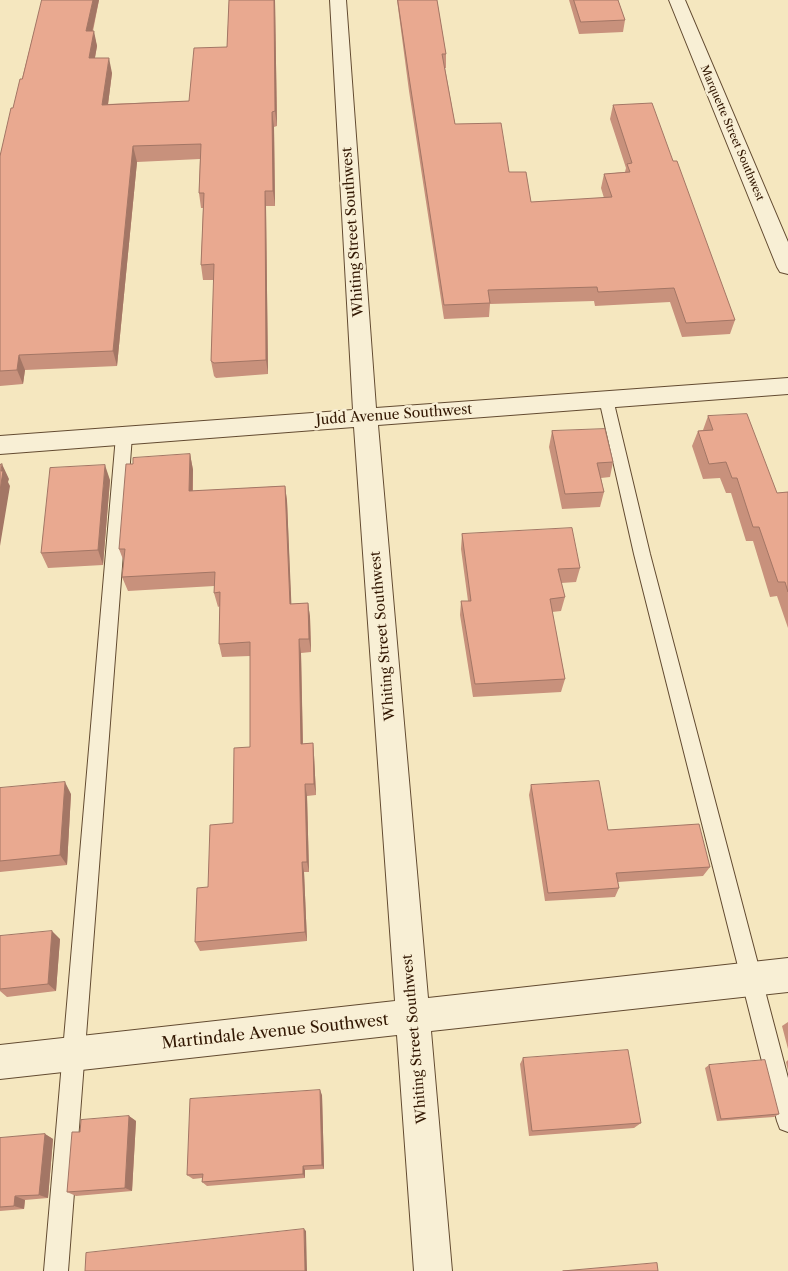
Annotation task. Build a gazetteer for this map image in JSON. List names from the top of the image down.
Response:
{
  "streets": {
    "street": [
      "Marquette Street Southwest",
      "Whiting Street Southwest",
      "Judd Avenue Southwest",
      "Martindale Avenue Southwest"
    ]
  },
  "crossings": [
    ["Whiting Street Southwest", "Judd Avenue Southwest"],
    ["Whiting Street Southwest", "Martindale Avenue Southwest"]
  ]
}
